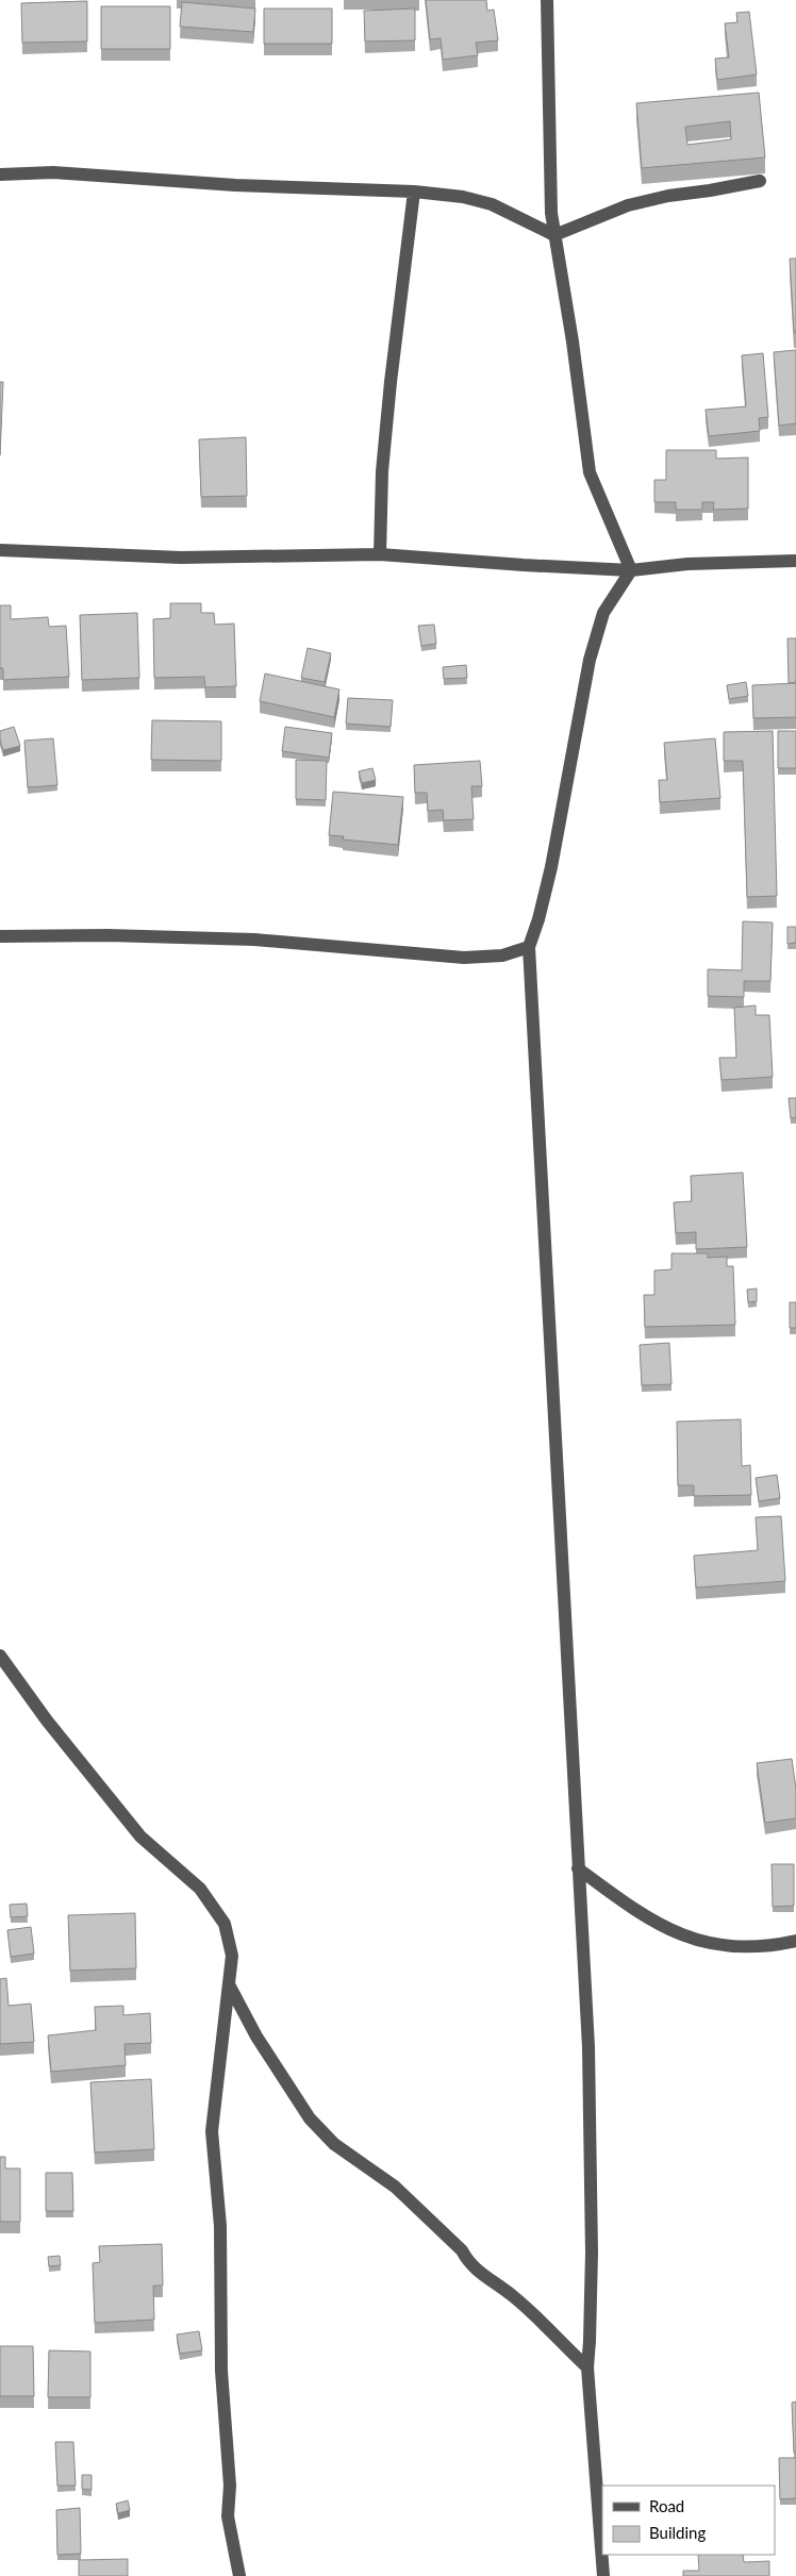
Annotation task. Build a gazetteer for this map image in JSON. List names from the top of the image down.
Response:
{
  "legend": ["Road", "Building"]
}
